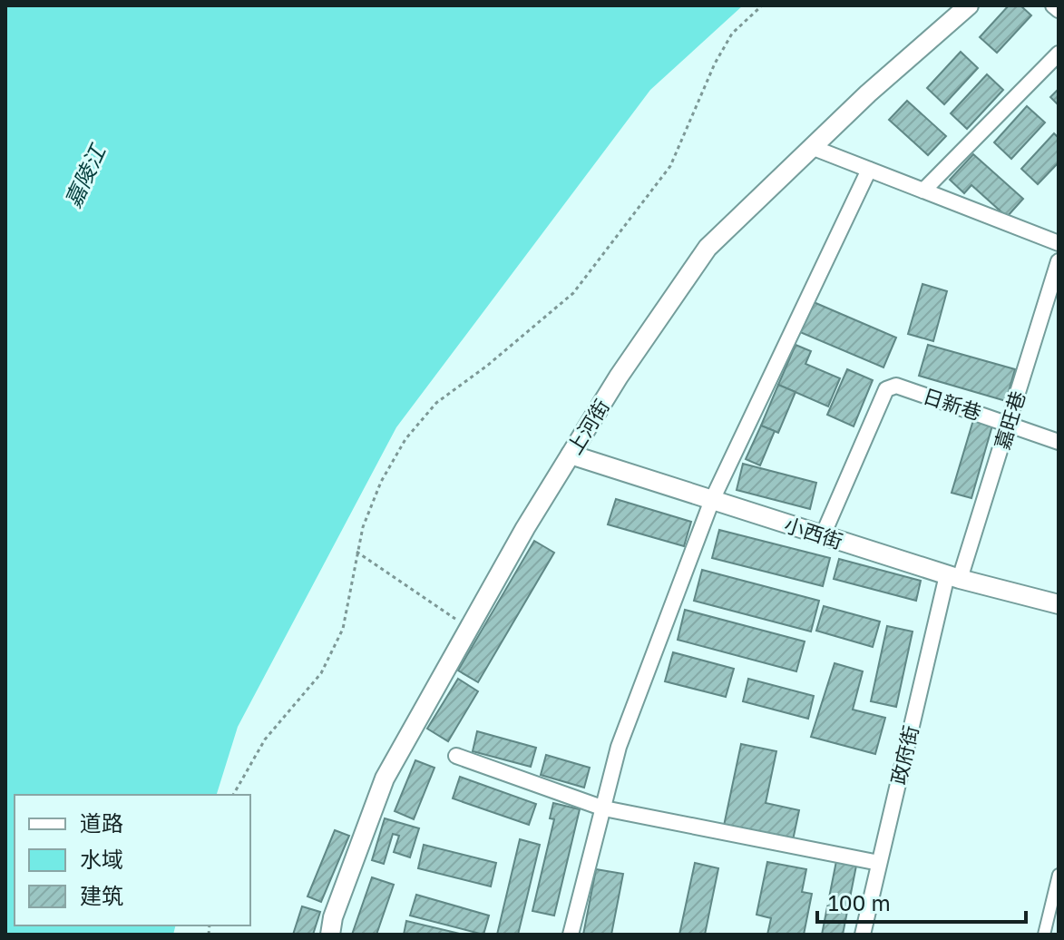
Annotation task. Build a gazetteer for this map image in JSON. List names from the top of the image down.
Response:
{
  "streets": {
    "street": [
      "日新巷",
      "嘉旺巷",
      "上河街",
      "小西街",
      "政府街"
    ]
  },
  "crossings": [
    ["日新巷", "嘉旺巷"],
    ["日新巷", "小西街"],
    ["嘉旺巷", "小西街"],
    ["嘉旺巷", "政府街"],
    ["上河街", "小西街"],
    ["小西街", "政府街"]
  ],
  "water": ["嘉陵江"],
  "legend": ["道路", "水域", "建筑"],
  "scale_bar": "100 m"
}
